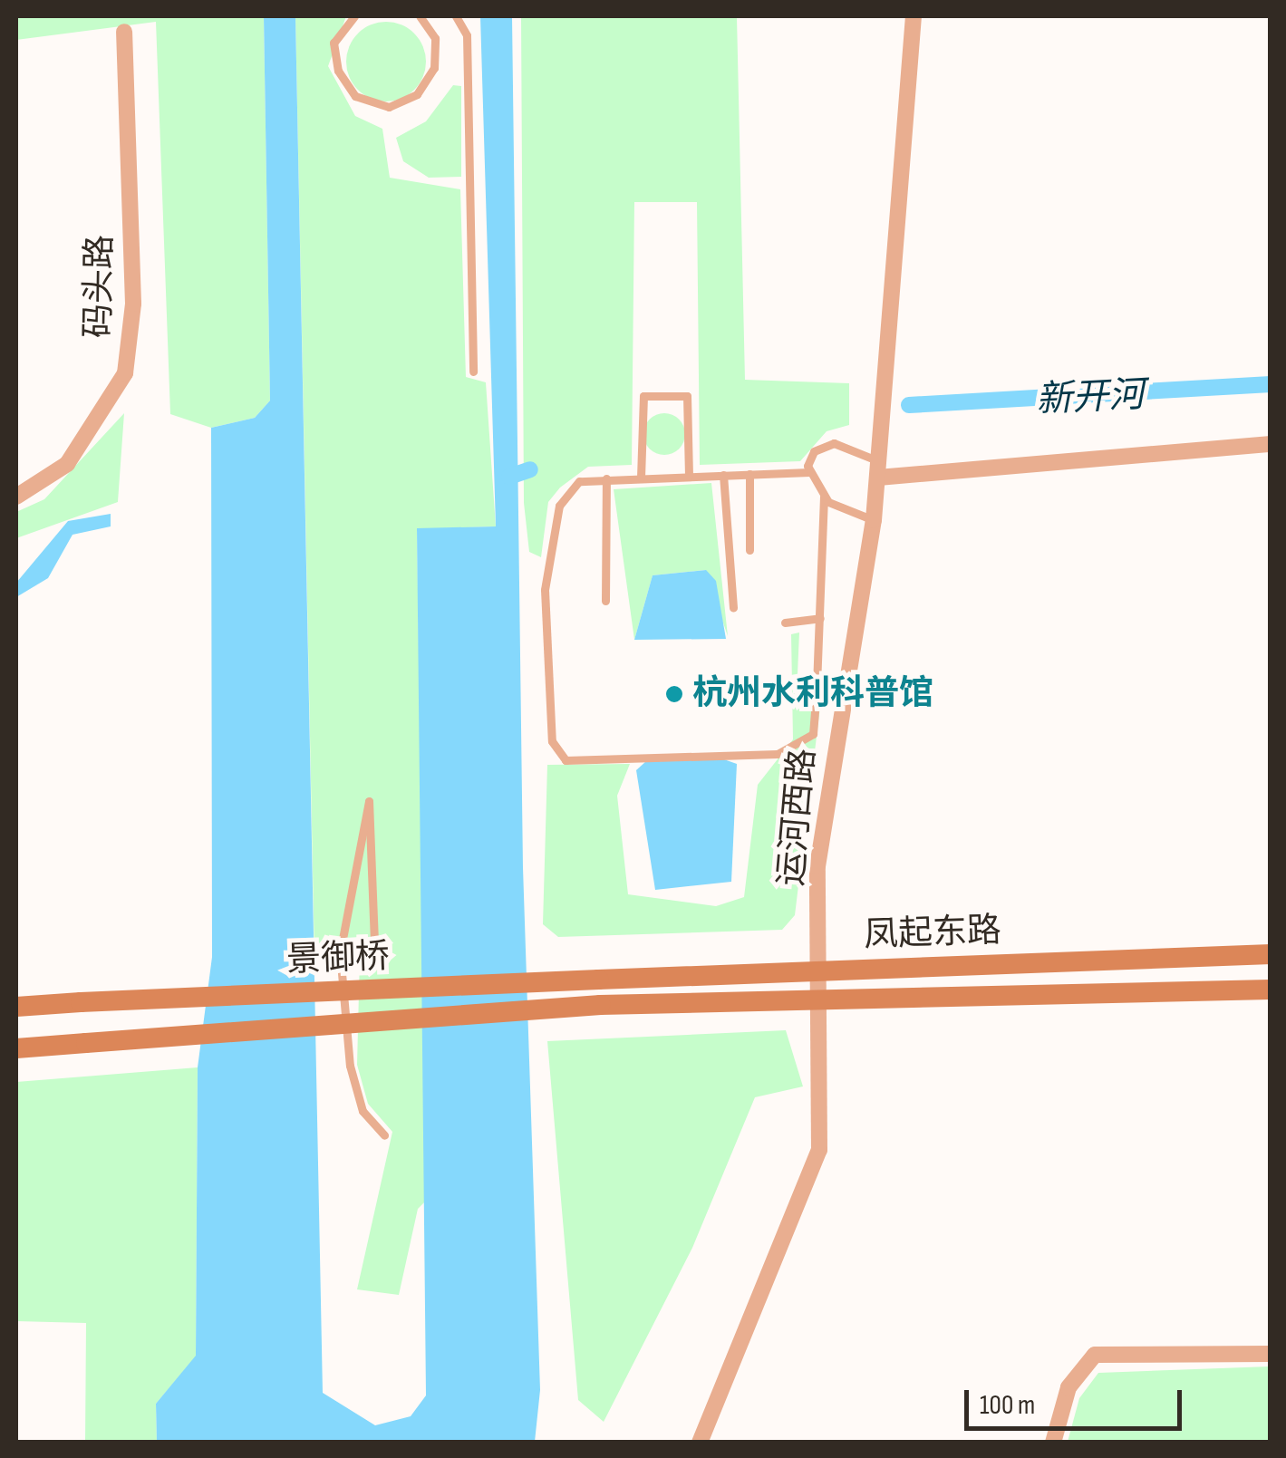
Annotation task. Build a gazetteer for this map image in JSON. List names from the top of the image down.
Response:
{
  "streets": {
    "main road": ["凤起东路", "景御桥"],
    "street": ["码头路", "运河西路"]
  },
  "crossings": [
    ["运河西路", "凤起东路"],
    ["凤起东路", "景御桥"]
  ],
  "water": ["新开河"],
  "places": ["杭州水利科普馆"],
  "scale_bar": "100 m"
}
